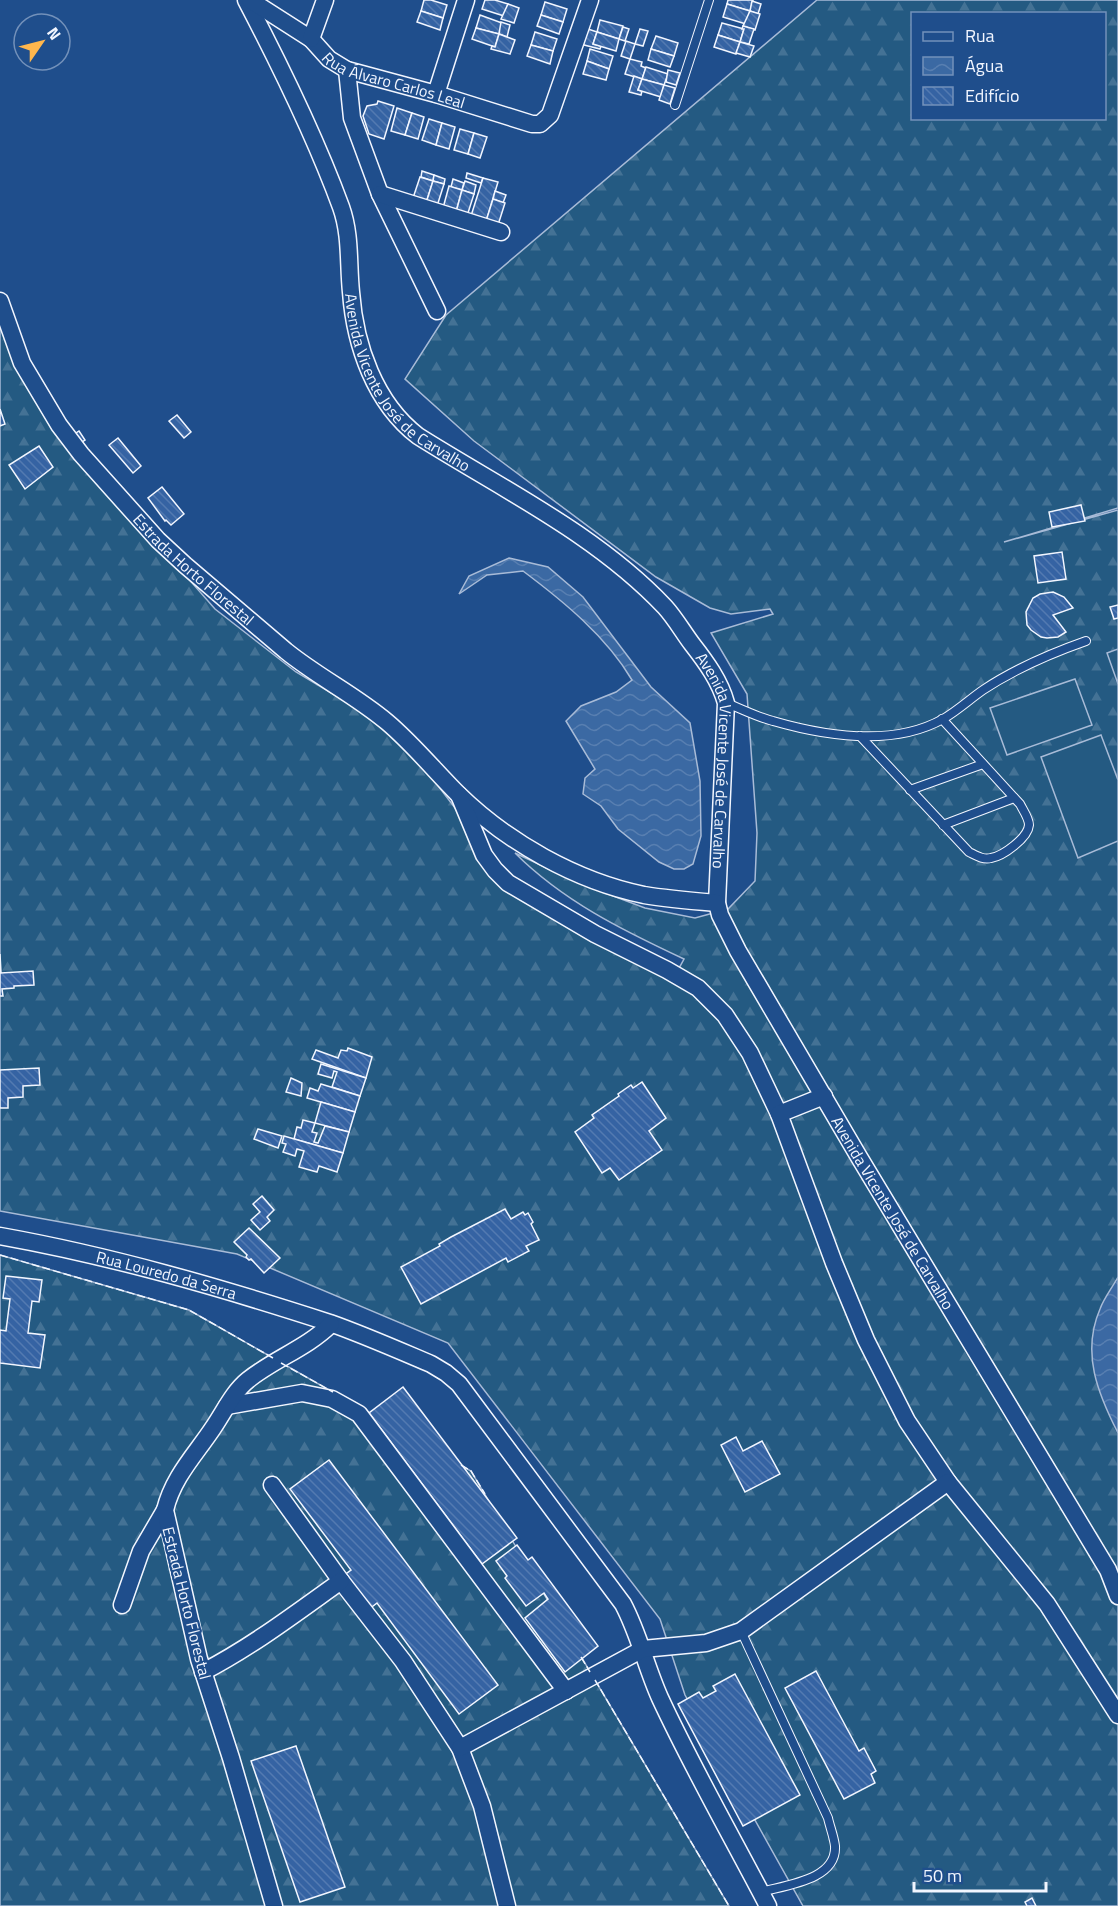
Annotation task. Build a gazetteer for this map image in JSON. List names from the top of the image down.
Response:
{
  "streets": {
    "street": [
      "Rua Álvaro Carlos Leal",
      "Avenida Vicente José de Carvalho",
      "Estrada Horto Florestal",
      "Rua Louredo da Serra"
    ]
  },
  "crossings": [
    ["Rua Álvaro Carlos Leal", "Avenida Vicente José de Carvalho"],
    ["Estrada Horto Florestal", "Rua Louredo da Serra"]
  ],
  "legend": ["Rua", "Água", "Edifício"],
  "scale_bar": "50 m",
  "north": "top right"
}
